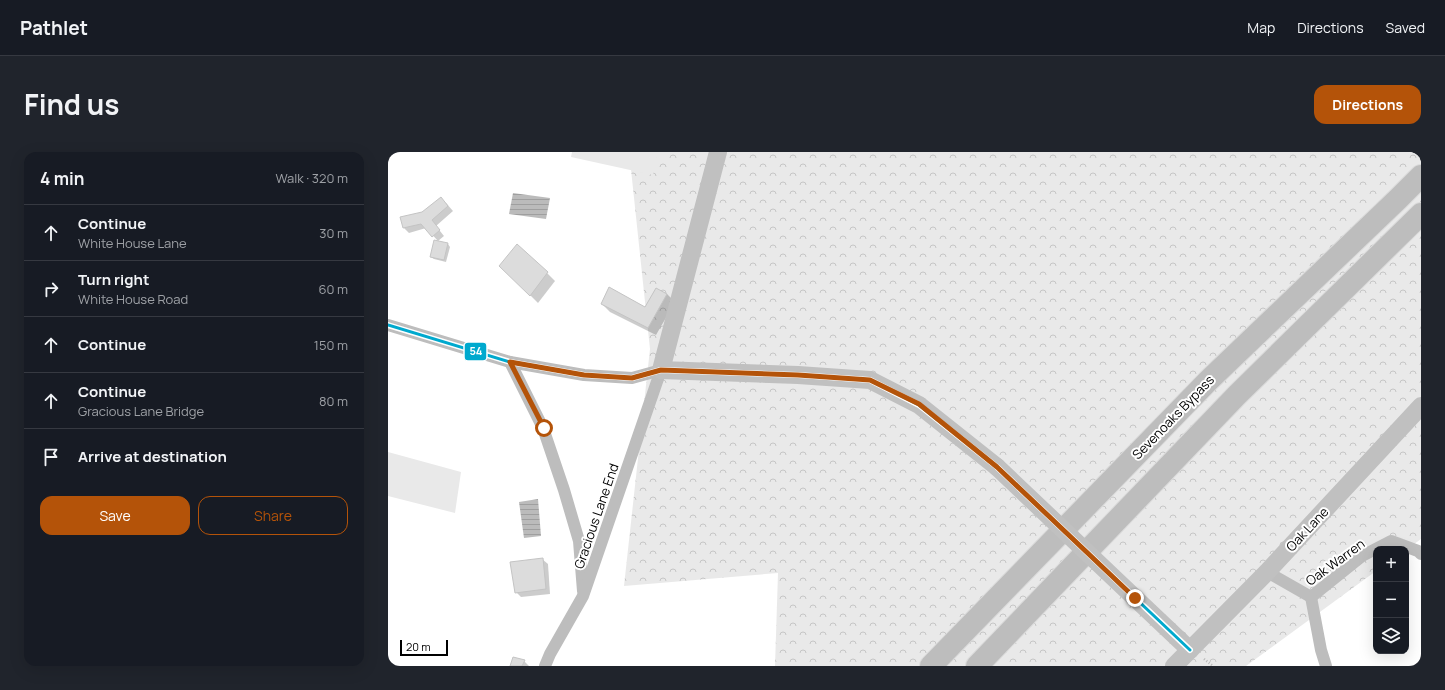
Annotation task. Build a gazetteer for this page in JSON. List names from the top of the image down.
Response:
{
  "streets": {
    "highway": ["Sevenoaks Bypass"],
    "street": ["Gracious Lane End", "Oak Lane", "Oak Warren"]
  },
  "crossings": [
    ["Oak Lane", "Oak Warren"]
  ],
  "lines": ["transit line 54"],
  "scale_bar": "20 m",
  "page": {
    "header": "Pathlet",
    "nav": ["Map", "Directions", "Saved"],
    "title": "Find us",
    "buttons": [
      "Directions",
      ["Save", "Share"]
    ],
    "heading": ["4 min", "Walk · 320 m"],
    "list": [
      ["Continue", "White House Lane", "30 m"],
      ["Turn right", "White House Road", "60 m"],
      ["Continue", "150 m"],
      ["Continue", "Gracious Lane Bridge", "80 m"],
      "Arrive at destination"
    ],
    "map_buttons": ["+", "−"],
    "scale": "20 m"
  }
}
